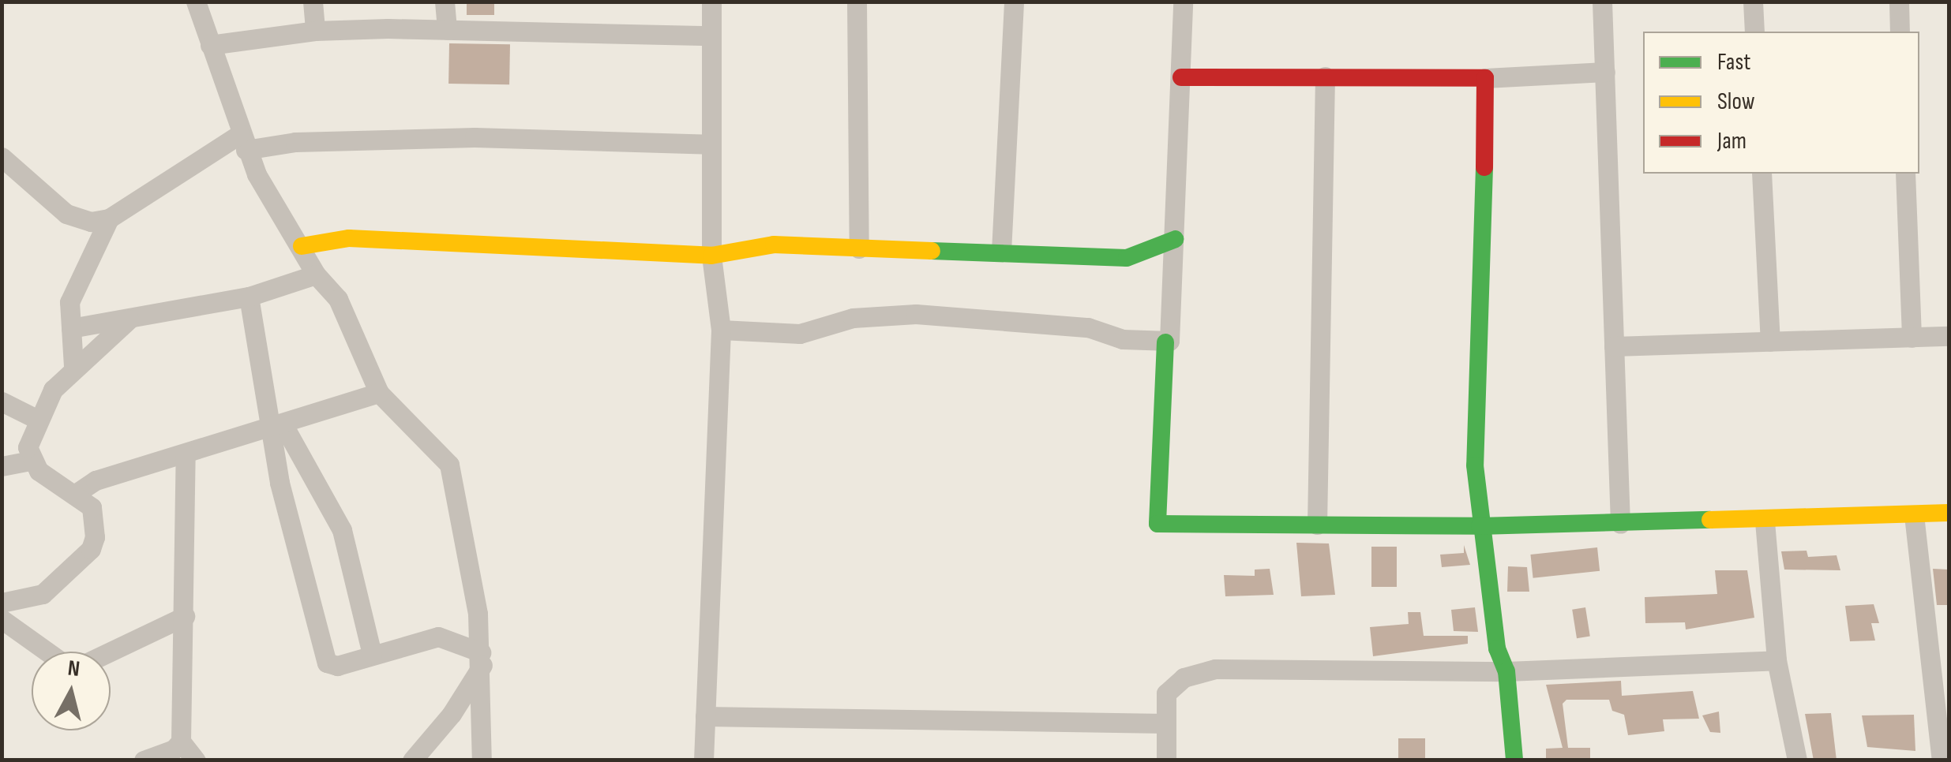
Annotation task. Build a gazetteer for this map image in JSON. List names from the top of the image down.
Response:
{
  "legend": ["Fast", "Slow", "Jam"],
  "north": "top"
}
